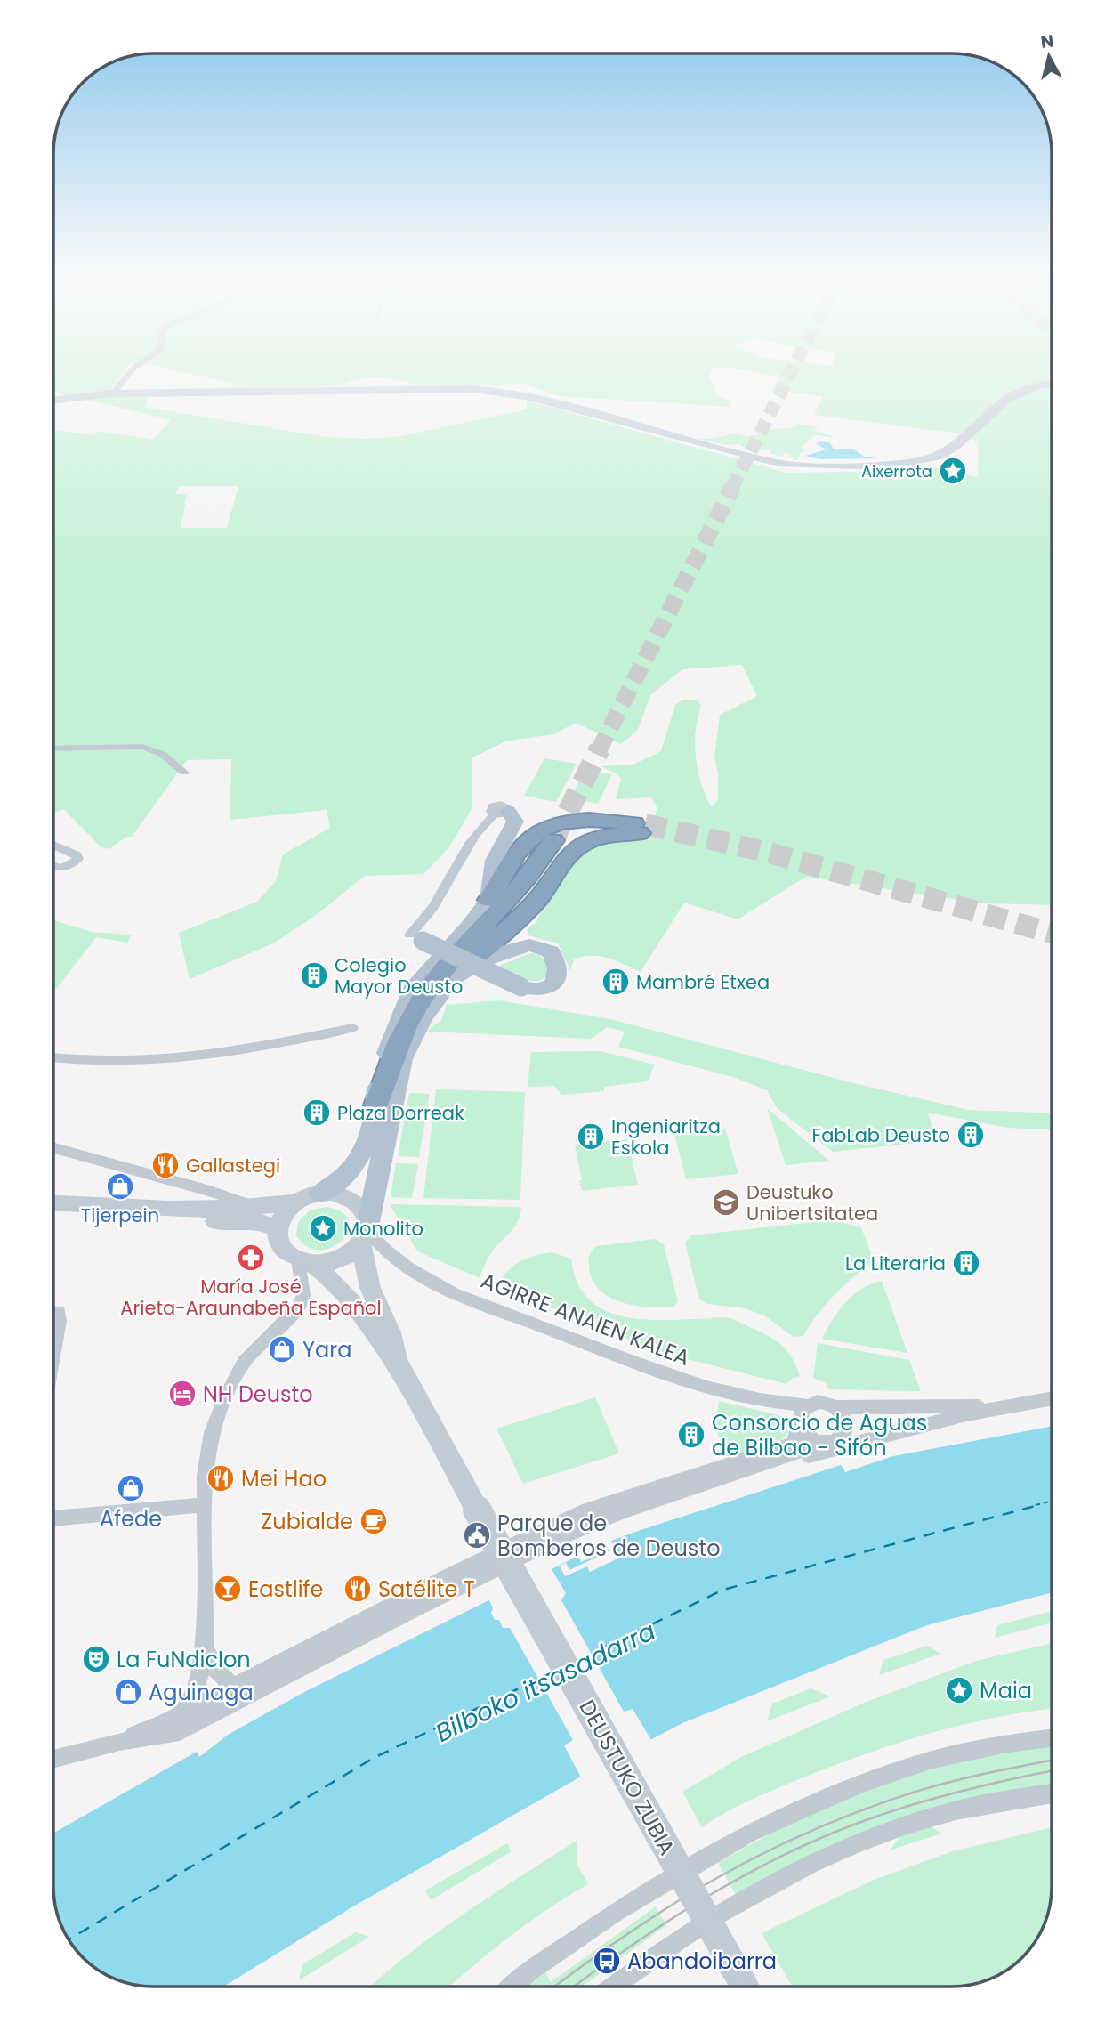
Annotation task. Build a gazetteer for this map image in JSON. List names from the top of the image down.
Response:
{
  "streets": {
    "street": ["AGIRRE ANAIEN KALEA", "DEUSTUKO ZUBIA"]
  },
  "crossings": [
    ["AGIRRE ANAIEN KALEA", "DEUSTUKO ZUBIA"]
  ],
  "water": ["Bilboko itsasadarra"],
  "places": {
    "place": ["Aixerrota", "Monolito", "Maia"],
    "building": [
      "Colegio Mayor Deusto",
      "Mambré Etxea",
      "Plaza Dorreak",
      "FabLab Deusto",
      "Ingeniaritza Eskola",
      "La Literaria",
      "Consorcio de Aguas de Bilbao - Sifón"
    ],
    "restaurant": ["Gallastegi", "Mei Hao", "Satélite T"],
    "shop": [
      "Tijerpein",
      "Yara",
      "Afede",
      "Aguinaga"
    ],
    "school or university": ["Deustuko Unibertsitatea"],
    "pharmacy": ["María José Arieta-Araunabeña Español"],
    "hotel": ["NH Deusto"],
    "cafe": ["Zubialde"],
    "public building": ["Parque de Bomberos de Deusto"],
    "bar": ["Eastlife"],
    "theatre": ["La FuNdicIon"],
    "bus stop": ["Abandoibarra"]
  },
  "north": "top"
}
